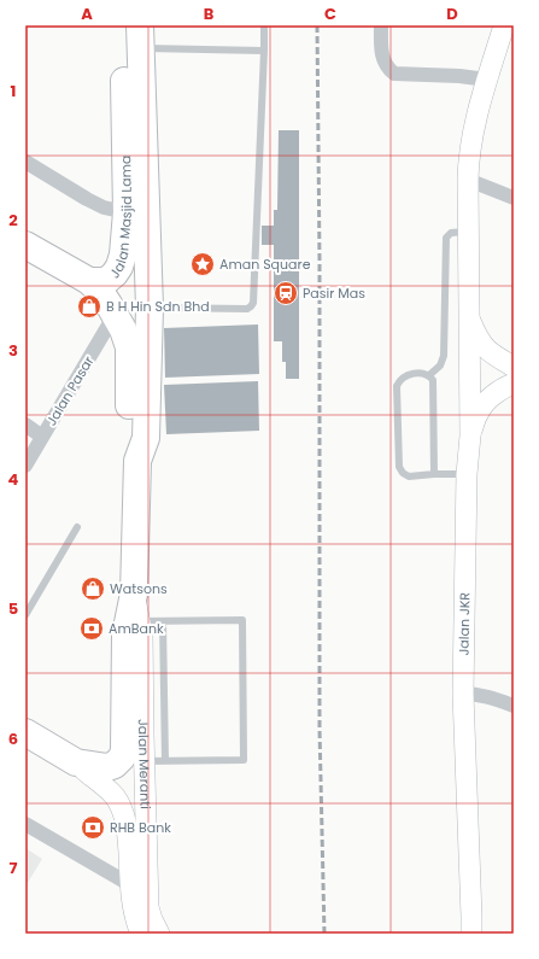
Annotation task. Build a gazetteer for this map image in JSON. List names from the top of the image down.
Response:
{
  "streets": {
    "highway": ["Jalan Masjid Lama"],
    "street": ["Jalan Pasar", "Jalan JKR", "Jalan Meranti"]
  },
  "crossings": [
    ["Jalan Masjid Lama", "Jalan Pasar"],
    ["Jalan Masjid Lama", "Jalan Meranti"]
  ],
  "places": {
    "place": ["Aman Square"],
    "station": ["Pasir Mas"],
    "shop": ["B H Hin Sdn Bhd", "Watsons"],
    "bank": ["AmBank", "RHB Bank"]
  },
  "grid": {
    "columns": [
      "A",
      "B",
      "C",
      "D"
    ],
    "rows": [
      "1",
      "2",
      "3",
      "4",
      "5",
      "6",
      "7"
    ]
  }
}
